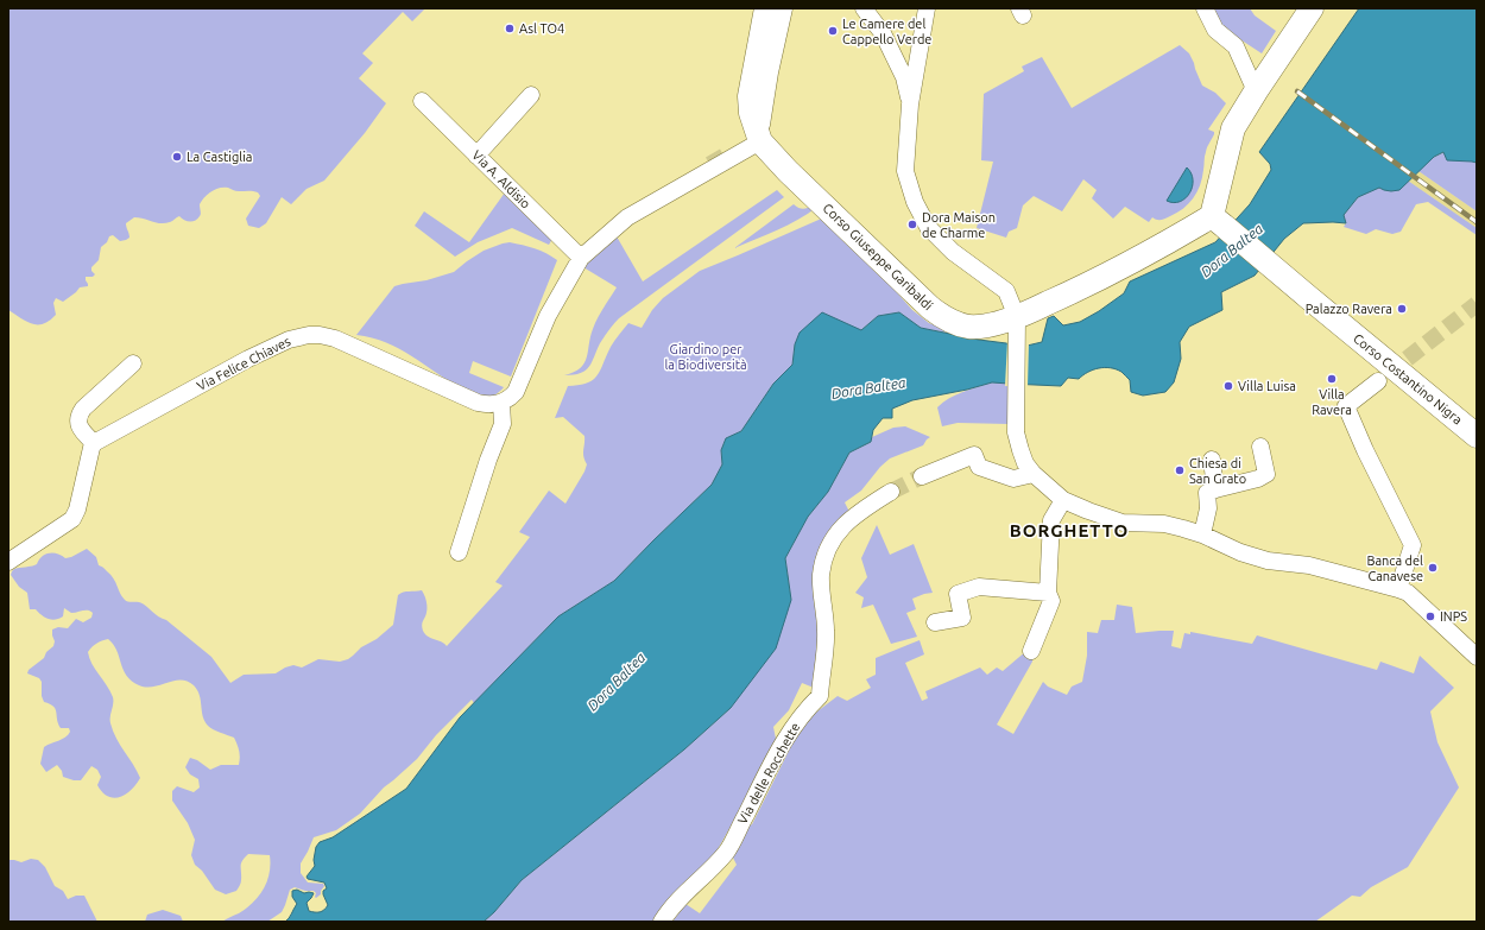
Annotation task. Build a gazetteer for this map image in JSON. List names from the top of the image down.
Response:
{
  "streets": {
    "main road": ["Corso Giuseppe Garibaldi", "Corso Costantino Nigra"],
    "street": ["Via A. Aldisio", "Via Felice Chiaves", "Via delle Rocchette"]
  },
  "crossings": [
    ["Corso Giuseppe Garibaldi", "Corso Costantino Nigra"]
  ],
  "districts": ["BORGHETTO"],
  "water": ["Dora Baltea"],
  "parks": ["Giardino per la Biodiversità"],
  "places": [
    "Asl TO4",
    "Le Camere del Cappello Verde",
    "La Castiglia",
    "Dora Maison de Charme",
    "Palazzo Ravera",
    "Villa Ravera",
    "Villa Luisa",
    "Chiesa di San Grato",
    "Banca del Canavese",
    "INPS"
  ]
}
